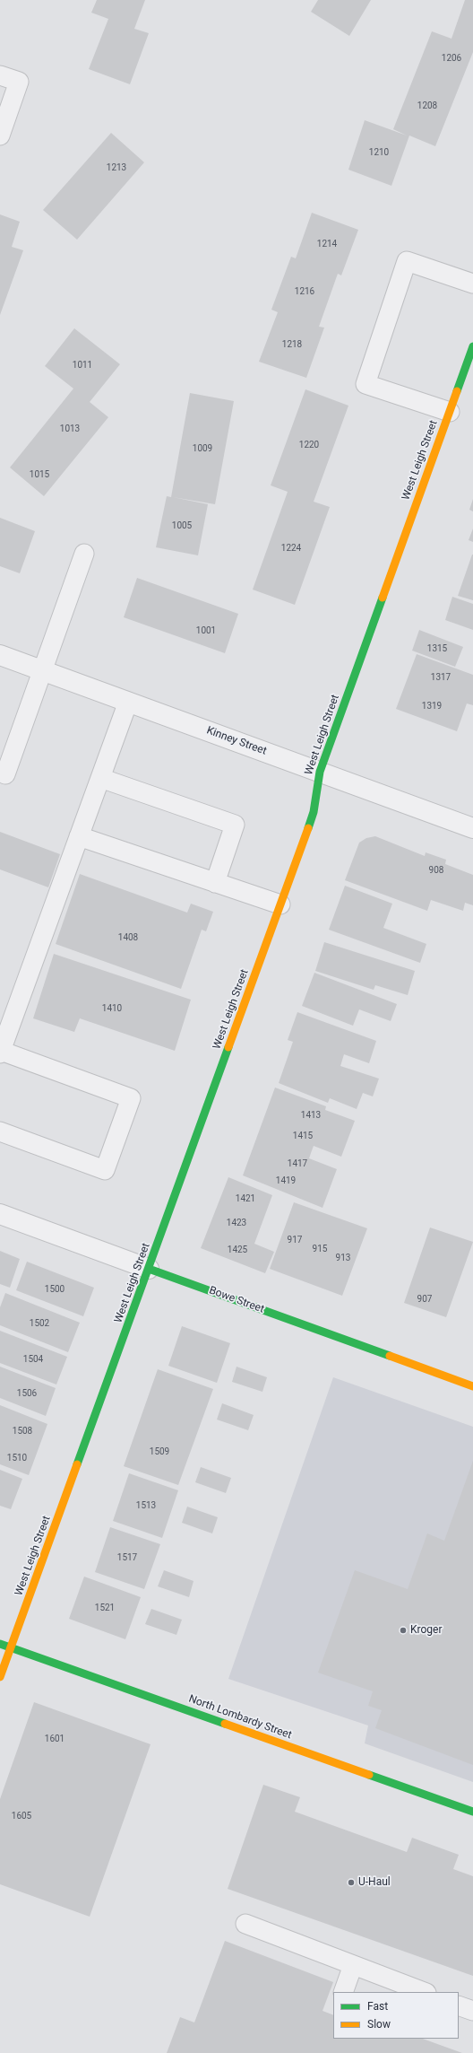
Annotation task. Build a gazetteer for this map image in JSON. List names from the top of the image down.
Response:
{
  "streets": {
    "street": [
      "West Leigh Street",
      "Kinney Street",
      "Bowe Street",
      "North Lombardy Street"
    ]
  },
  "crossings": [
    ["West Leigh Street", "Kinney Street"],
    ["West Leigh Street", "Bowe Street"],
    ["West Leigh Street", "North Lombardy Street"]
  ],
  "places": ["Kroger", "U-Haul"],
  "house_numbers": [
    "1206",
    "1208",
    "1210",
    "1213",
    "1214",
    "1216",
    "1218",
    "1011",
    "1013",
    "1220",
    "1009",
    "1015",
    "1005",
    "1224",
    "1001",
    "1315",
    "1317",
    "1319",
    "908",
    "1408",
    "1410",
    "1413",
    "1415",
    "1417",
    "1419",
    "1421",
    "1423",
    "917",
    "915",
    "1425",
    "913",
    "1500",
    "907",
    "1502",
    "1504",
    "1506",
    "1508",
    "1509",
    "1510",
    "1513",
    "1517",
    "1521",
    "1601",
    "1605"
  ],
  "legend": ["Fast", "Slow"]
}
